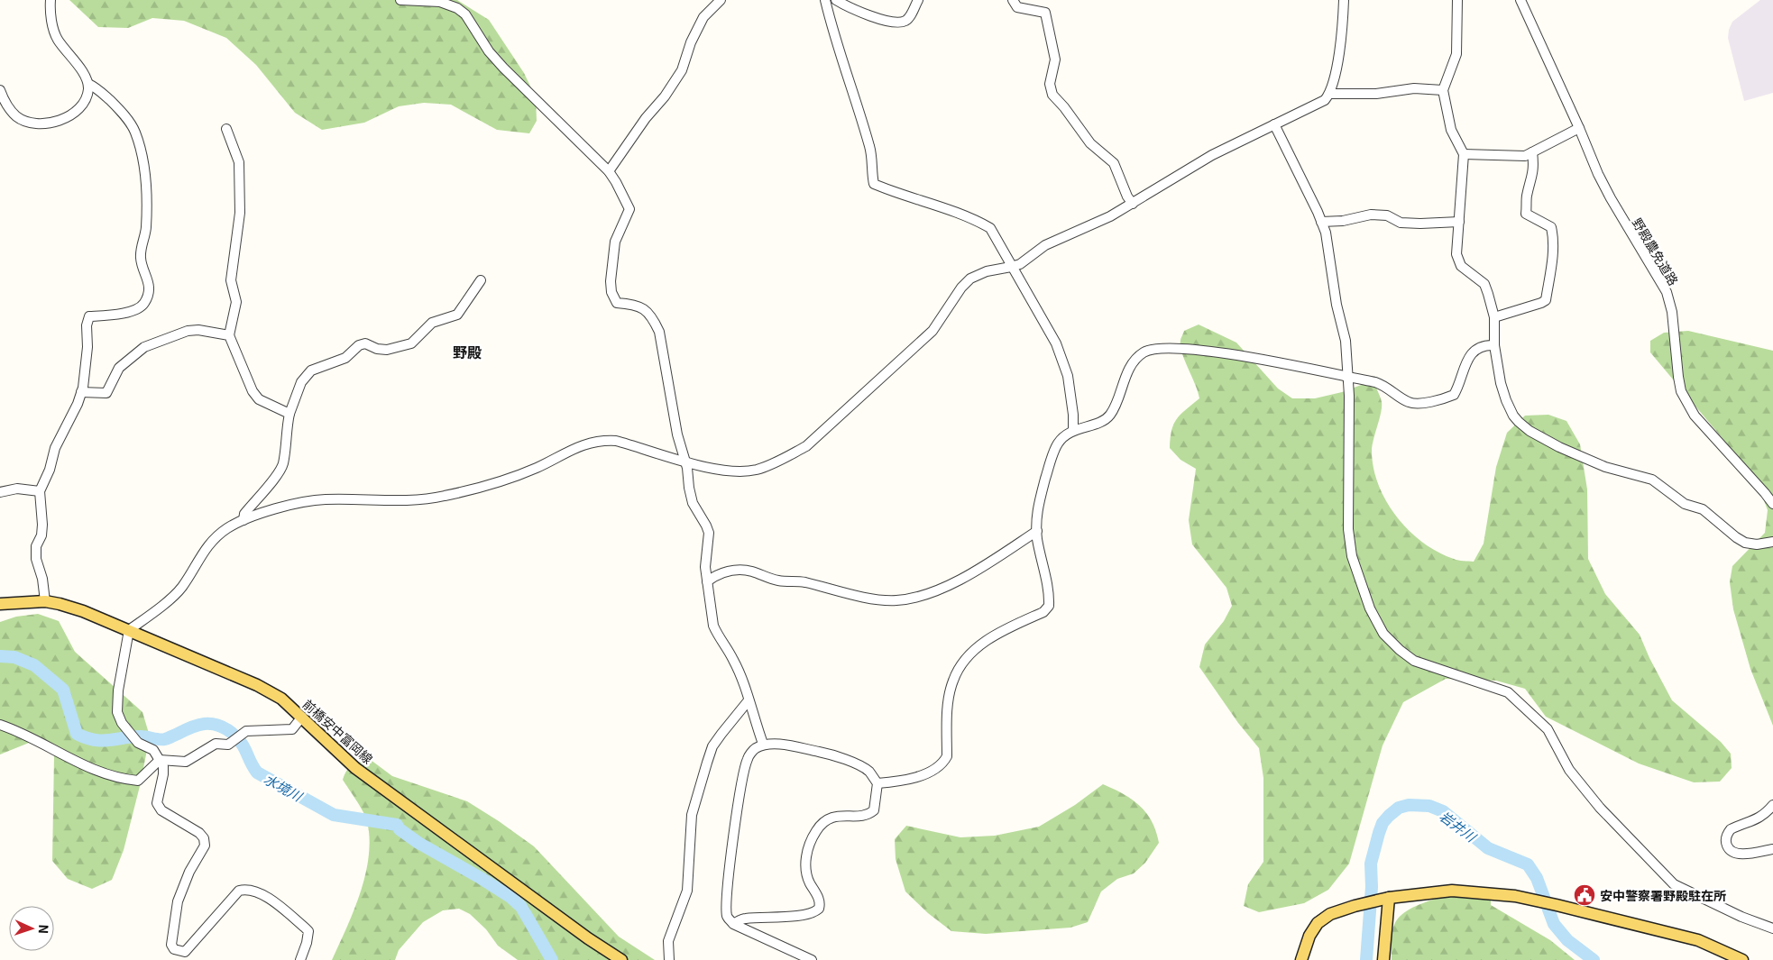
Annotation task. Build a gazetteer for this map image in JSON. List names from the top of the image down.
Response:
{
  "streets": {
    "main road": ["前橋安中富岡線"],
    "street": ["野殿農免道路"]
  },
  "districts": ["野殿"],
  "water": ["水境川", "岩井川"],
  "places": {
    "public building": ["安中警察署野殿駐在所"]
  },
  "north": "right"
}
